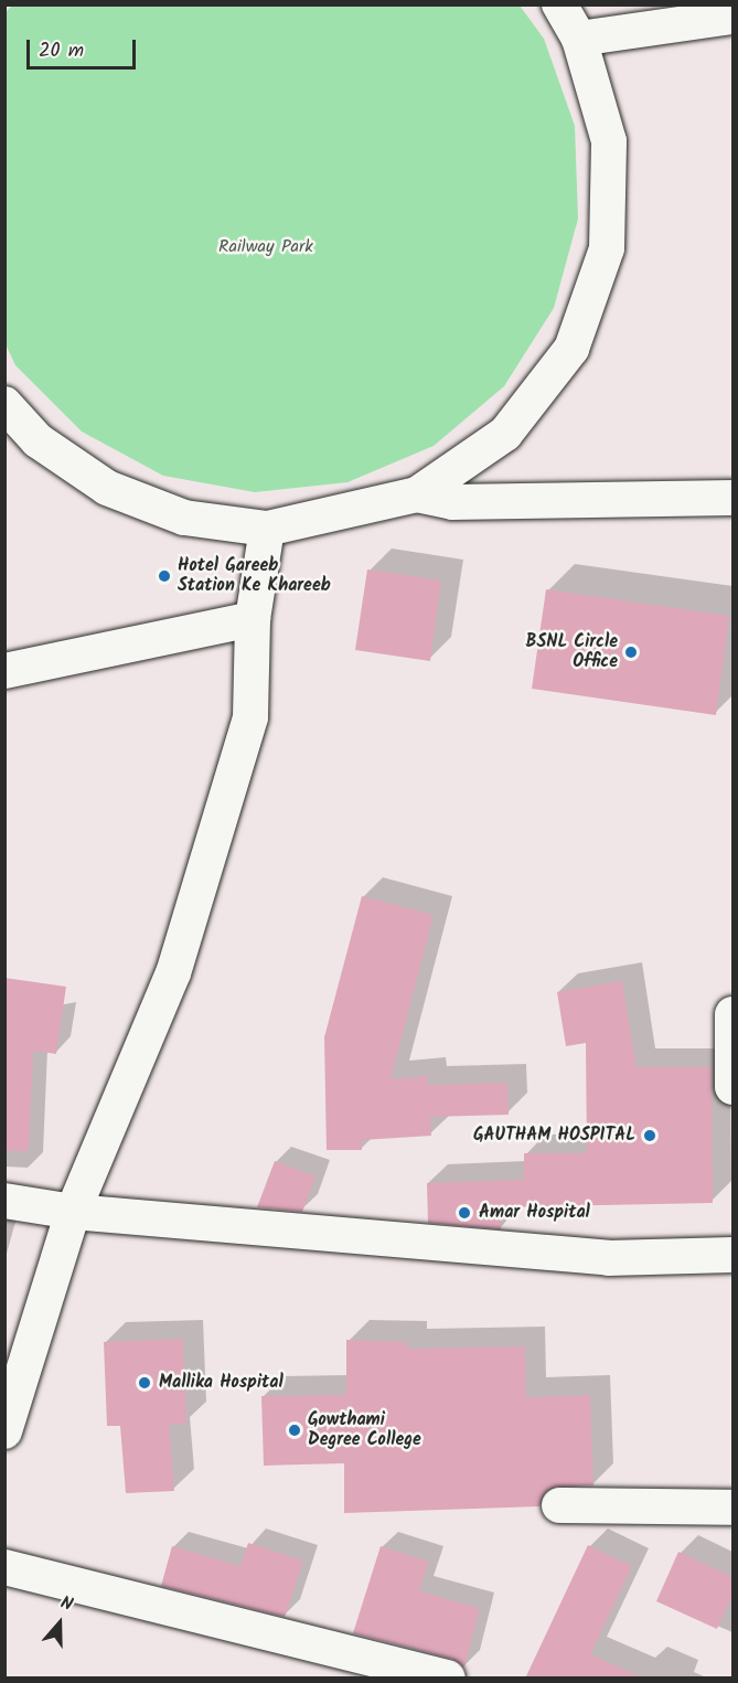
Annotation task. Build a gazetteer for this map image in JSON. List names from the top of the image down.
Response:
{
  "parks": ["Railway Park"],
  "places": [
    "Hotel Gareeb Station Ke Khareeb",
    "BSNL Circle Office",
    "GAUTHAM HOSPITAL",
    "Amar Hospital",
    "Mallika Hospital",
    "Gowthami Degree College"
  ],
  "scale_bar": "20 m",
  "north": "top"
}
